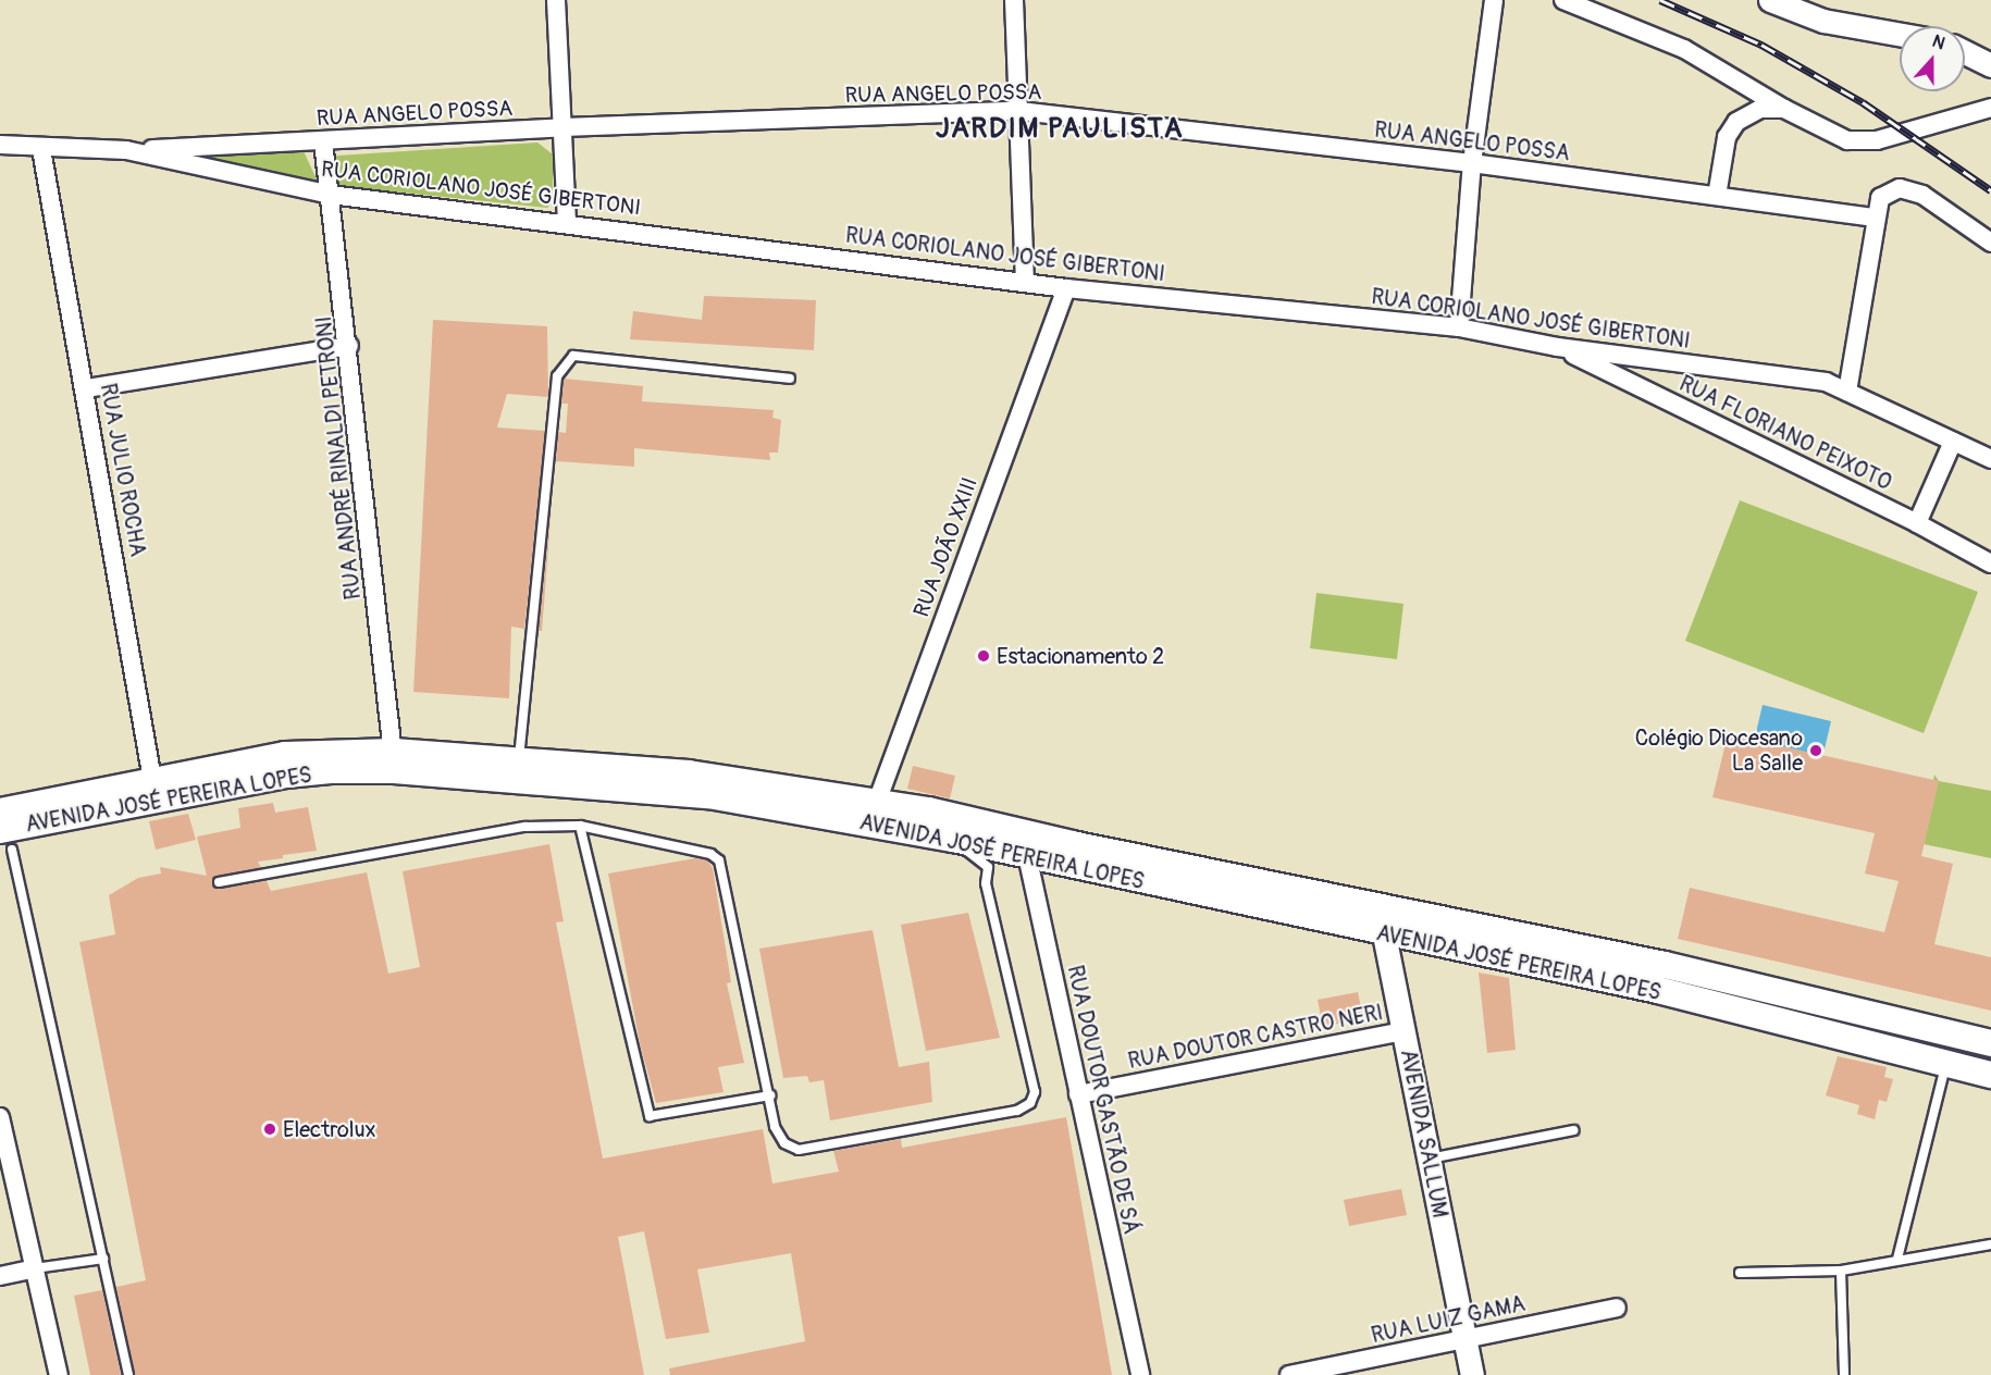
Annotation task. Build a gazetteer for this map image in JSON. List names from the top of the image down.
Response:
{
  "streets": {
    "main road": ["AVENIDA JOSÉ PEREIRA LOPES"],
    "street": [
      "RUA ANGELO POSSA",
      "RUA CORIOLANO JOSÉ GIBERTONI",
      "RUA FLORIANO PEIXOTO",
      "RUA ANDRÉ RINALDI PETRONI",
      "RUA JULIO ROCHA",
      "RUA JOÃO XXIII",
      "RUA DOUTOR CASTRO NERI",
      "RUA DOUTOR GASTÃO DE SÁ",
      "AVENIDA SALLUM",
      "RUA LUIZ GAMA"
    ]
  },
  "crossings": [
    ["RUA ANGELO POSSA", "RUA CORIOLANO JOSÉ GIBERTONI"],
    ["RUA ANGELO POSSA", "RUA ANDRÉ RINALDI PETRONI"],
    ["RUA CORIOLANO JOSÉ GIBERTONI", "RUA FLORIANO PEIXOTO"],
    ["RUA CORIOLANO JOSÉ GIBERTONI", "RUA ANDRÉ RINALDI PETRONI"],
    ["RUA CORIOLANO JOSÉ GIBERTONI", "RUA JULIO ROCHA"],
    ["RUA CORIOLANO JOSÉ GIBERTONI", "RUA JOÃO XXIII"],
    ["RUA ANDRÉ RINALDI PETRONI", "AVENIDA JOSÉ PEREIRA LOPES"],
    ["RUA JULIO ROCHA", "AVENIDA JOSÉ PEREIRA LOPES"],
    ["RUA JOÃO XXIII", "AVENIDA JOSÉ PEREIRA LOPES"],
    ["AVENIDA JOSÉ PEREIRA LOPES", "RUA DOUTOR GASTÃO DE SÁ"],
    ["AVENIDA JOSÉ PEREIRA LOPES", "AVENIDA SALLUM"],
    ["RUA DOUTOR CASTRO NERI", "RUA DOUTOR GASTÃO DE SÁ"],
    ["RUA DOUTOR CASTRO NERI", "AVENIDA SALLUM"],
    ["AVENIDA SALLUM", "RUA LUIZ GAMA"]
  ],
  "districts": ["JARDIM PAULISTA"],
  "places": ["Estacionamento 2", "Colégio Diocesano La Salle", "Electrolux"],
  "north": "top"
}
